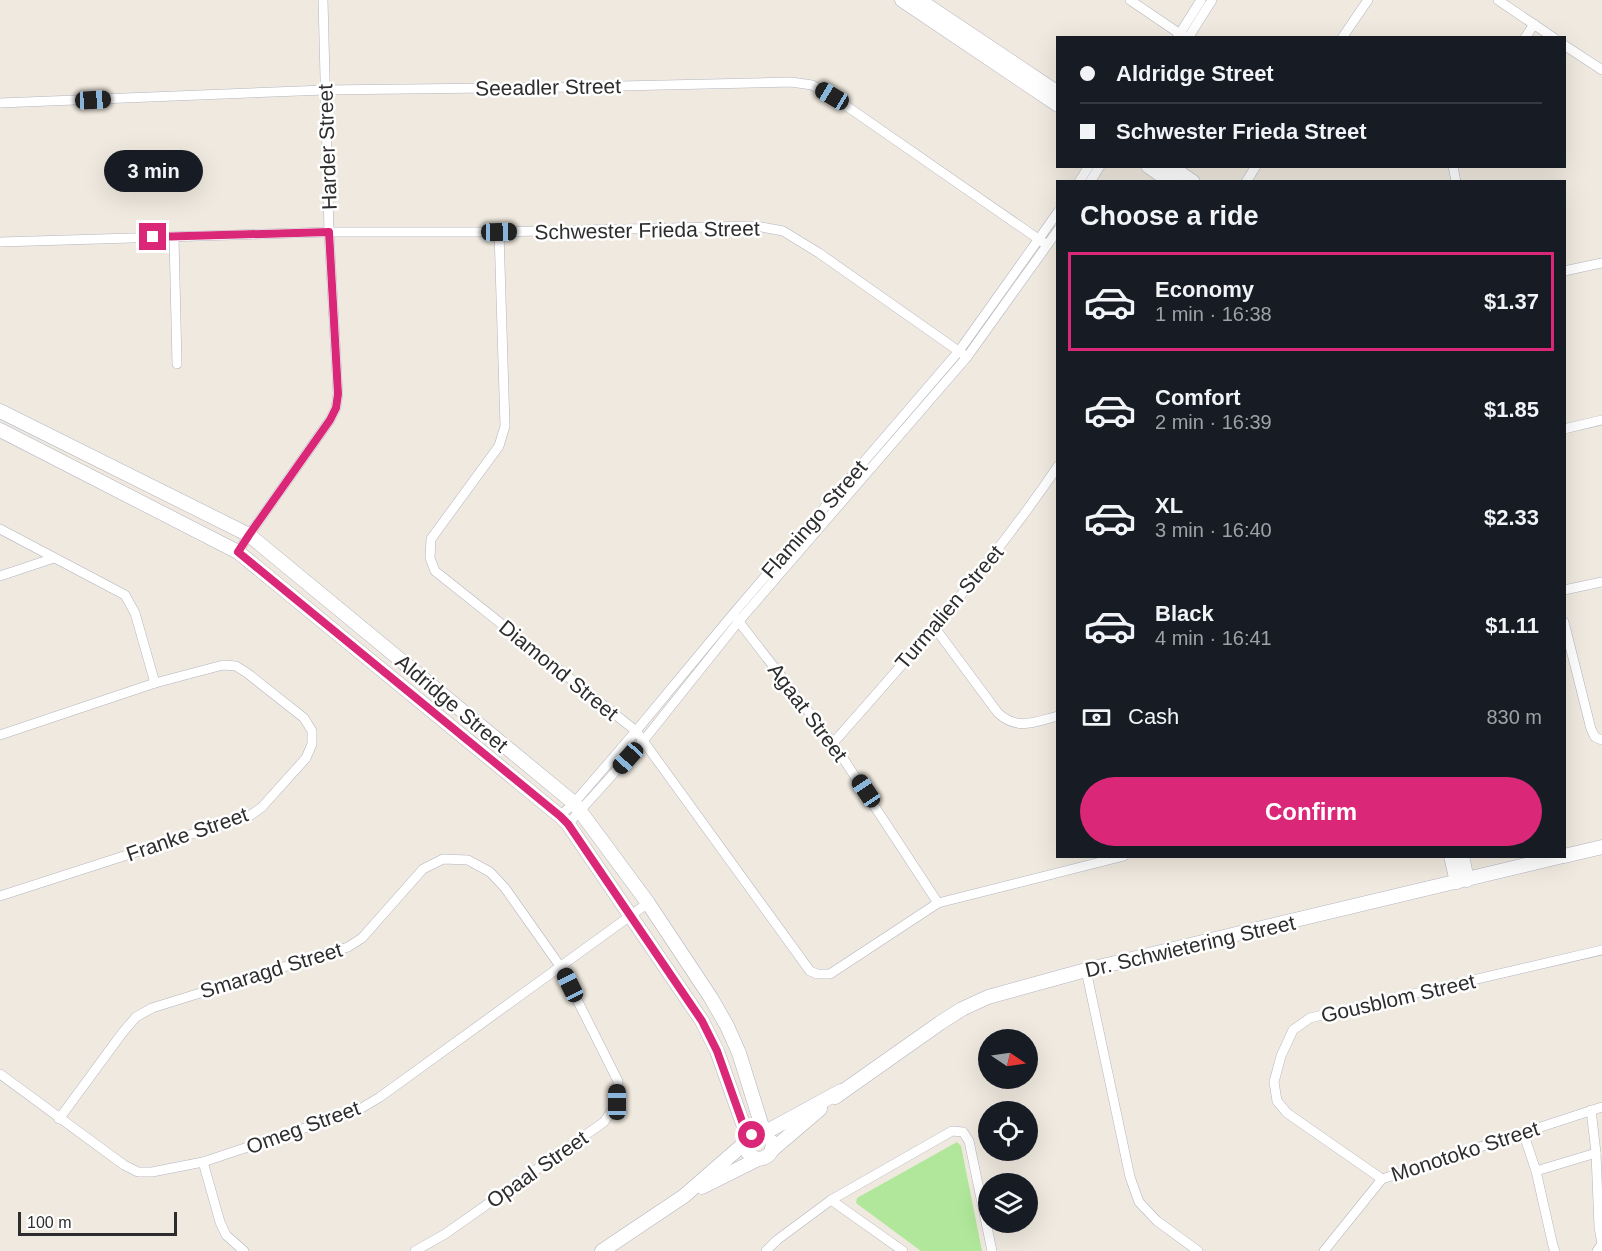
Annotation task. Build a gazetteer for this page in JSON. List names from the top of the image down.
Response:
{
  "streets": {
    "street": [
      "Seeadler Street",
      "Harder Street",
      "Schwester Frieda Street",
      "Flamingo Street",
      "Turmalien Street",
      "Diamond Street",
      "Aldridge Street",
      "Agaat Street",
      "Franke Street",
      "Dr. Schwietering Street",
      "Smaragd Street",
      "Gousblom Street",
      "Omeg Street",
      "Monotoko Street",
      "Opaal Street"
    ]
  },
  "crossings": [
    ["Seeadler Street", "Harder Street"],
    ["Seeadler Street", "Flamingo Street"],
    ["Harder Street", "Schwester Frieda Street"],
    ["Harder Street", "Aldridge Street"],
    ["Schwester Frieda Street", "Flamingo Street"],
    ["Schwester Frieda Street", "Diamond Street"],
    ["Flamingo Street", "Diamond Street"],
    ["Flamingo Street", "Aldridge Street"],
    ["Flamingo Street", "Agaat Street"],
    ["Turmalien Street", "Agaat Street"],
    ["Diamond Street", "Agaat Street"],
    ["Aldridge Street", "Dr. Schwietering Street"],
    ["Aldridge Street", "Omeg Street"],
    ["Smaragd Street", "Omeg Street"],
    ["Smaragd Street", "Opaal Street"],
    ["Gousblom Street", "Monotoko Street"],
    ["Omeg Street", "Opaal Street"]
  ],
  "scale_bar": "100 m",
  "north": "right",
  "page": {
    "banner": ["Aldridge Street", "Schwester Frieda Street"],
    "bubble": "3 min",
    "heading": "Choose a ride",
    "list": [
      {
        "name": "Economy",
        "note": "1 min · 16:38",
        "value": "$1.37"
      },
      {
        "name": "Comfort",
        "note": "2 min · 16:39",
        "value": "$1.85"
      },
      {
        "name": "XL",
        "note": "3 min · 16:40",
        "value": "$2.33"
      },
      {
        "name": "Black",
        "note": "4 min · 16:41",
        "value": "$1.11"
      }
    ],
    "pay": ["Cash", "830 m"],
    "buttons": "Confirm",
    "scale": "100 m"
  }
}
